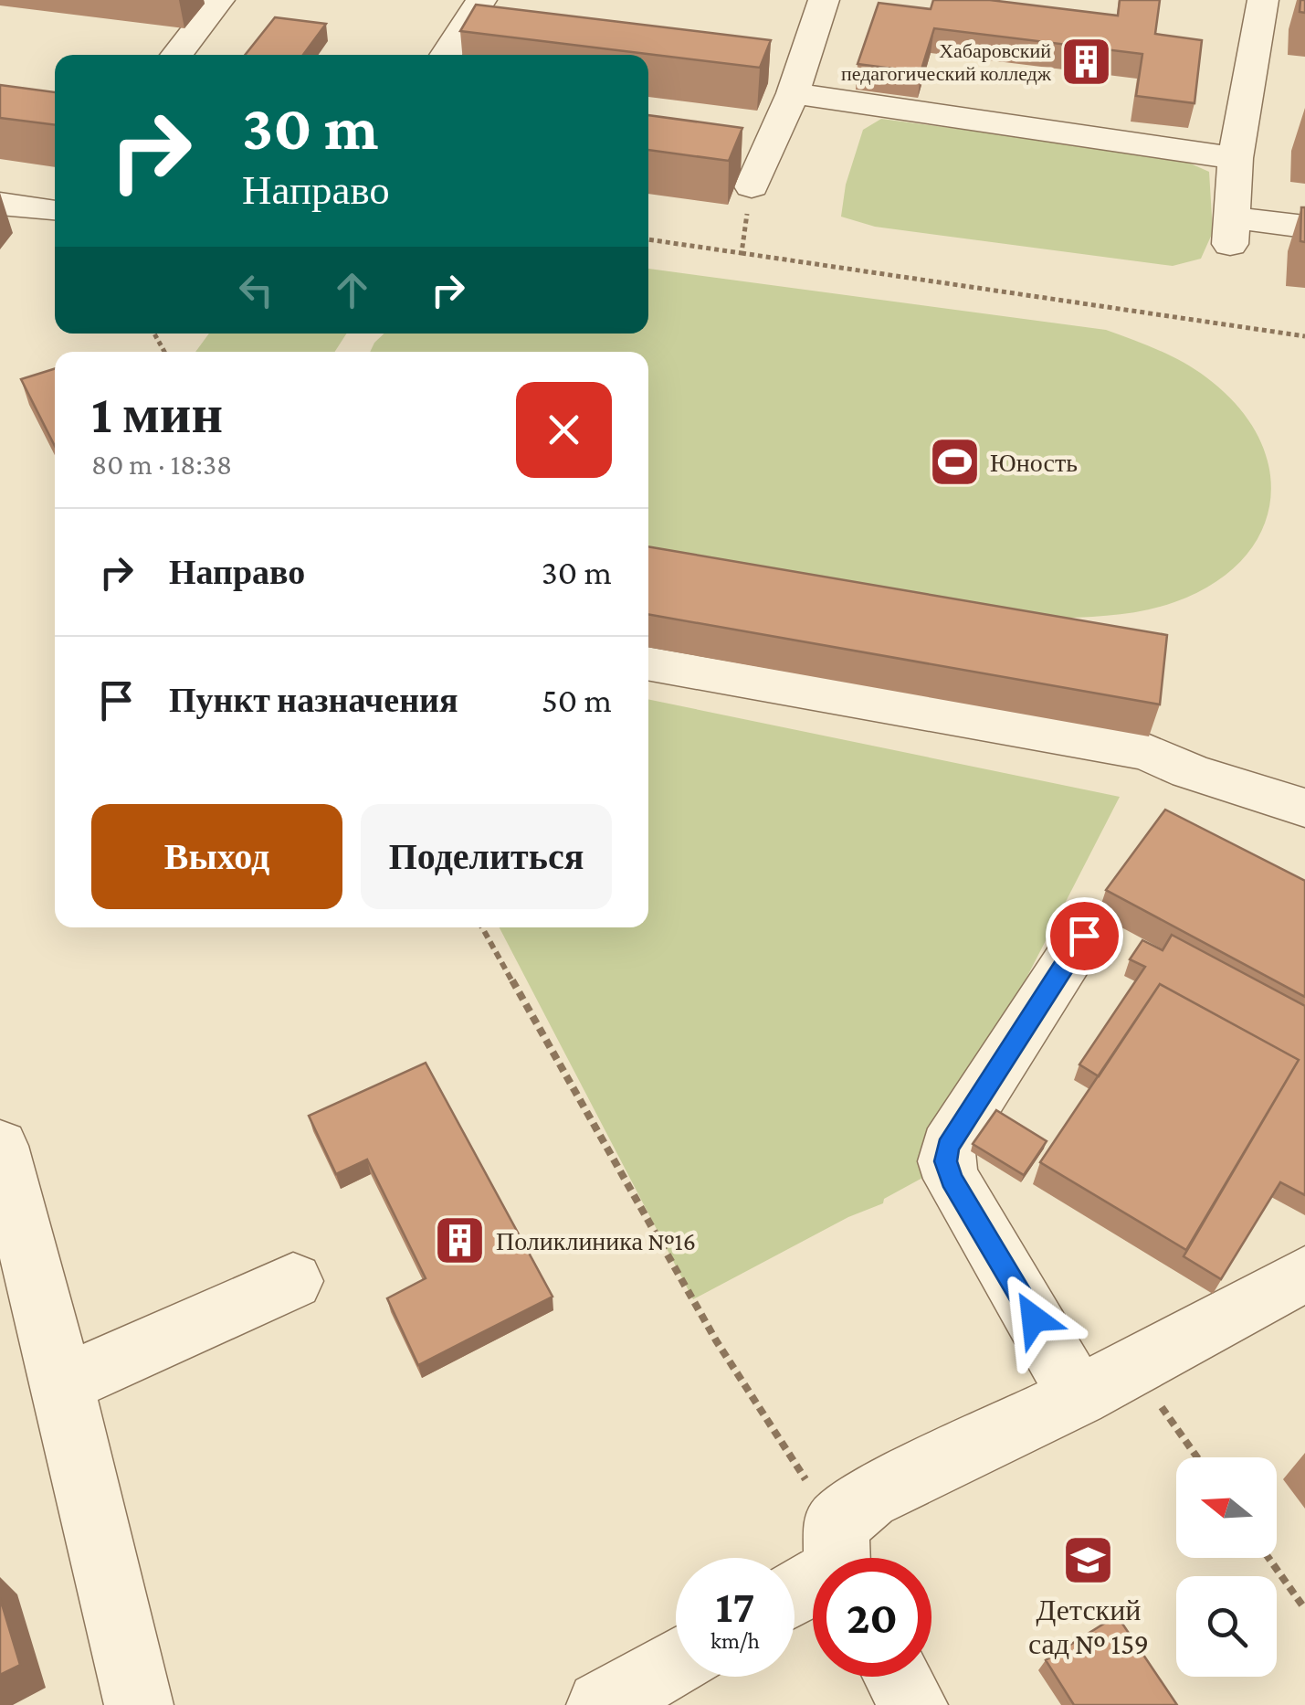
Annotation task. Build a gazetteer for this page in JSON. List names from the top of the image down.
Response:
{
  "places": {
    "building": ["Хабаровский педагогический колледж", "Поликлиника №16"],
    "sports": ["Юность"],
    "school or university": ["Детский сад № 159"]
  },
  "north": "left",
  "page": {
    "turn": ["30 m", "Направо"],
    "heading": ["1 мин", "80 m · 18:38"],
    "list": [
      {
        "name": "Направо",
        "value": "30 m"
      },
      {
        "name": "Пункт назначения",
        "value": "50 m"
      }
    ],
    "buttons": ["Выход", "Поделиться"],
    "speed": "17 km/h",
    "limit": "20"
  }
}
